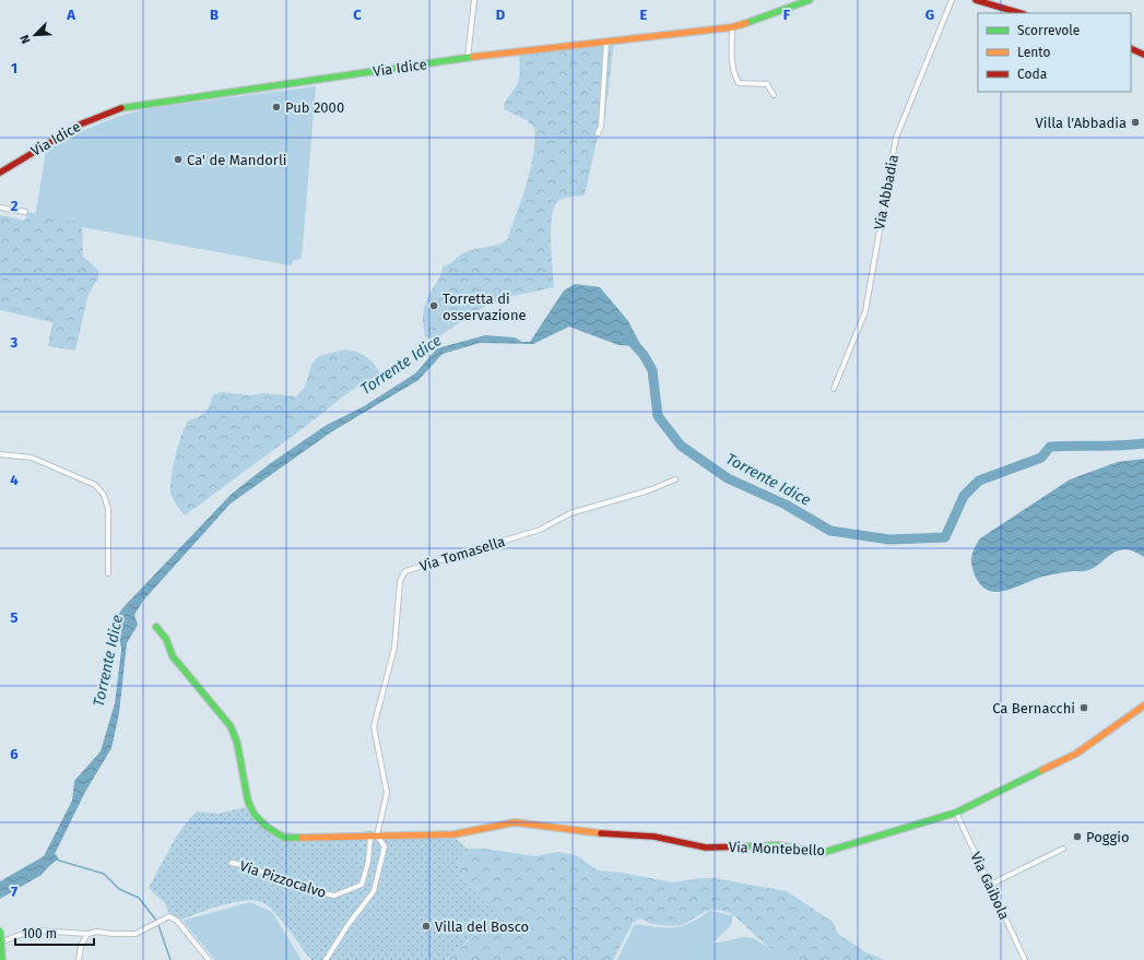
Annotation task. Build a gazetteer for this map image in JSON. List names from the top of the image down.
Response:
{
  "streets": {
    "street": [
      "Via Idice",
      "Via Abbadia",
      "Via Tomasella",
      "Via Montebello",
      "Via Pizzocalvo",
      "Via Gaibola"
    ]
  },
  "crossings": [
    ["Via Tomasella", "Via Montebello"],
    ["Via Montebello", "Via Pizzocalvo"],
    ["Via Montebello", "Via Gaibola"]
  ],
  "water": ["Torrente Idice"],
  "places": [
    "Pub 2000",
    "Villa l'Abbadia",
    "Ca' de Mandorli",
    "Torretta di osservazione",
    "Ca Bernacchi",
    "Poggio",
    "Villa del Bosco"
  ],
  "legend": ["Scorrevole", "Lento", "Coda"],
  "scale_bar": "100 m",
  "north": "bottom left",
  "grid": {
    "columns": [
      "A",
      "B",
      "C",
      "D",
      "E",
      "F",
      "G"
    ],
    "rows": [
      "1",
      "2",
      "3",
      "4",
      "5",
      "6",
      "7"
    ]
  }
}
